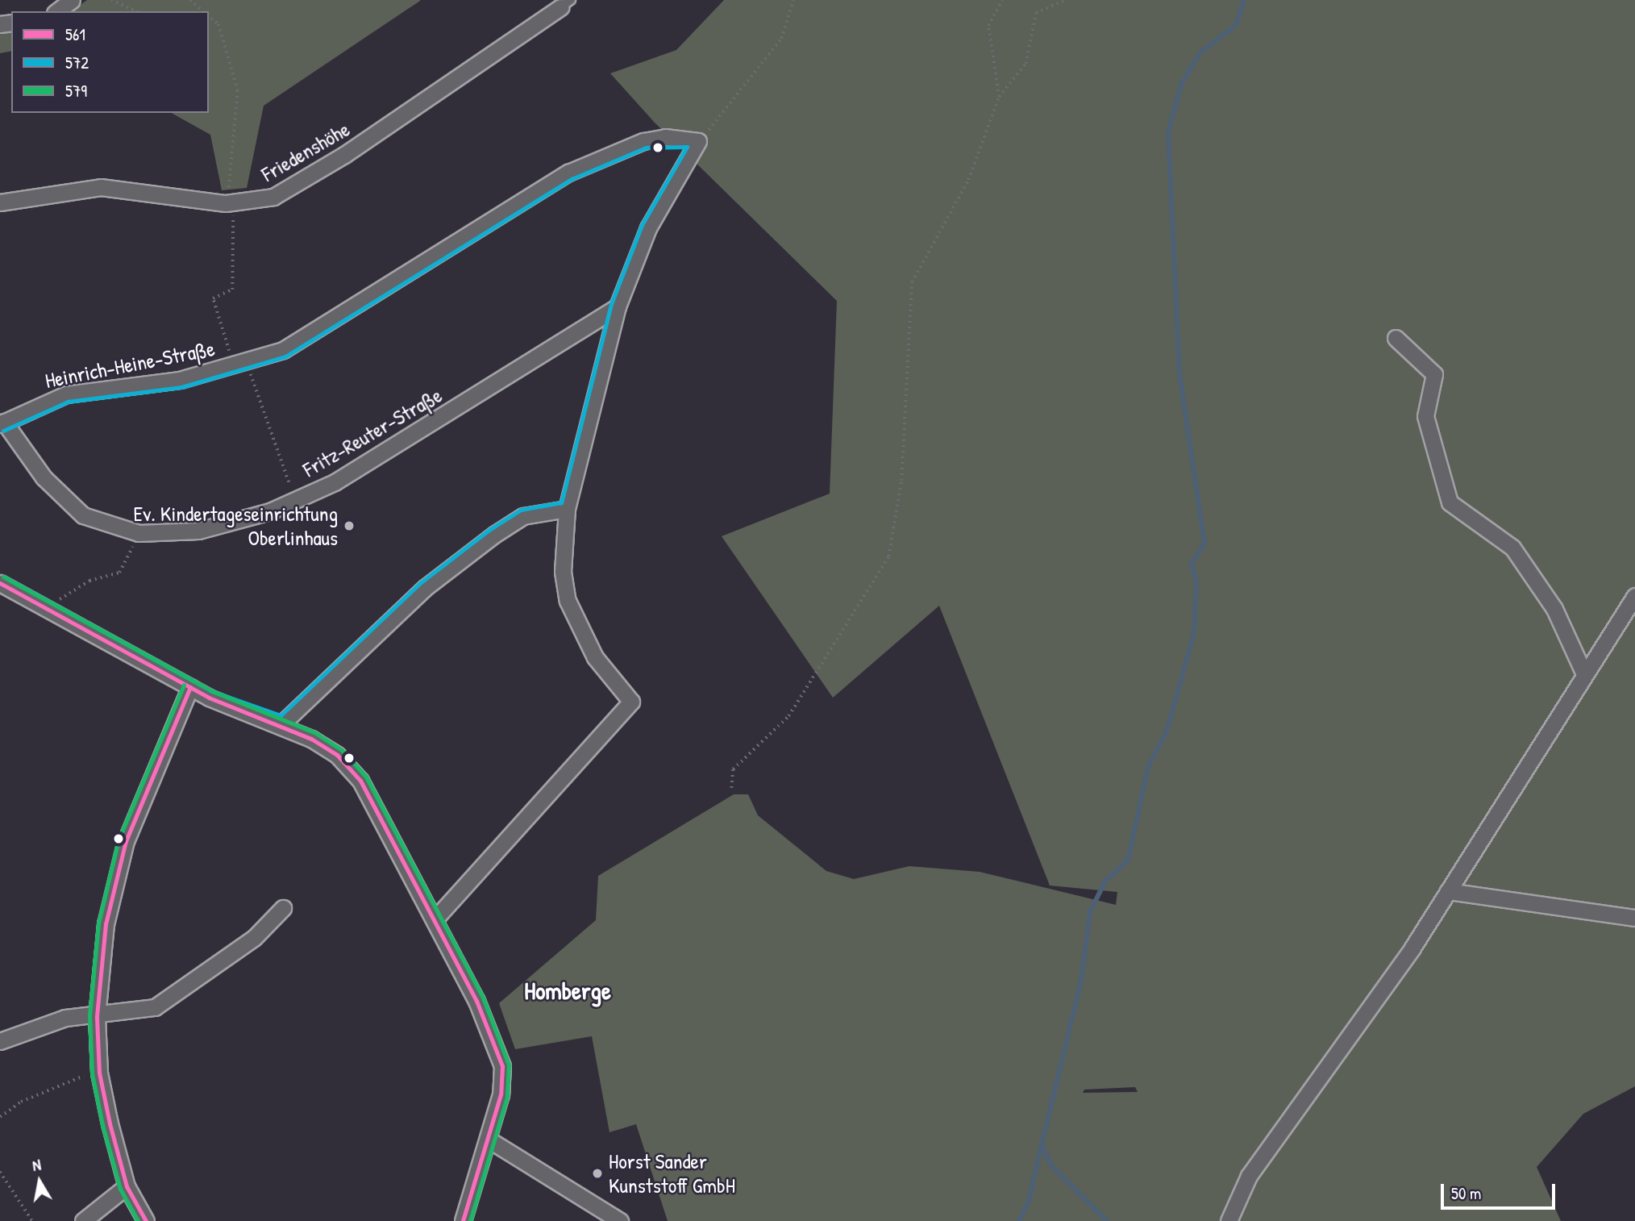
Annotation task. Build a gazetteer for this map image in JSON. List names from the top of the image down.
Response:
{
  "streets": {
    "street": ["Friedenshöhe", "Heinrich-Heine-Straße", "Fritz-Reuter-Straße"]
  },
  "crossings": [
    ["Heinrich-Heine-Straße", "Fritz-Reuter-Straße"]
  ],
  "districts": ["Homberge"],
  "places": ["Ev. Kindertageseinrichtung Oberlinhaus", "Horst Sander Kunststoff GmbH"],
  "lines": ["transit line 572", "transit line 579", "transit line 561"],
  "legend": ["561", "572", "579"],
  "scale_bar": "50 m",
  "north": "top"
}
